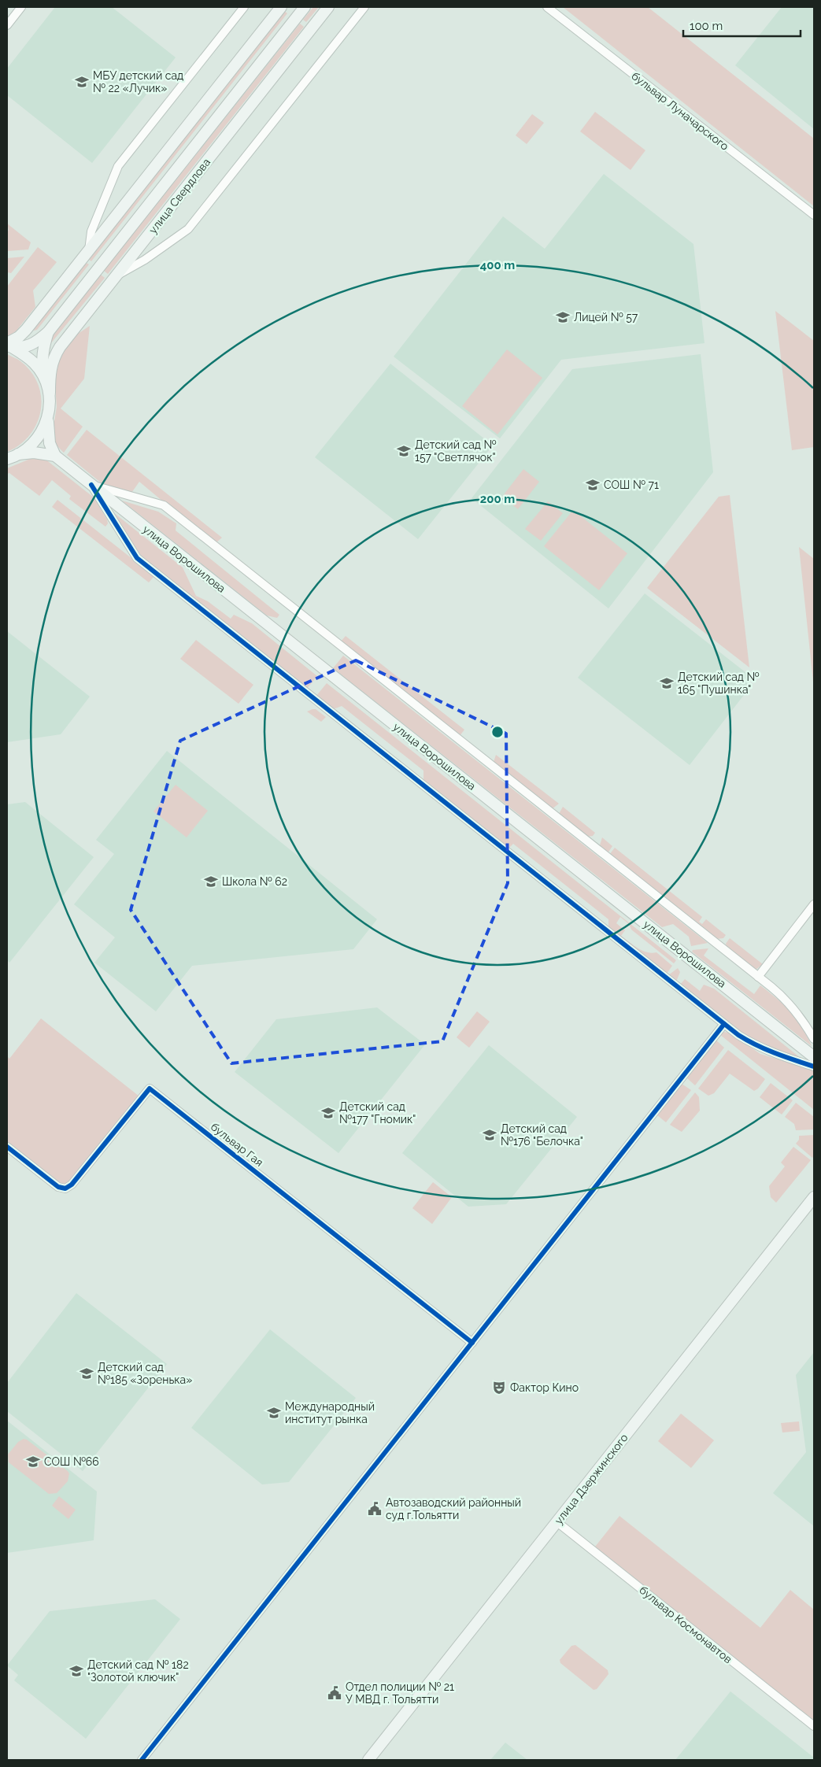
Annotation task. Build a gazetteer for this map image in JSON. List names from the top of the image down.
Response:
{
  "streets": {
    "main road": ["улица Свердлова", "улица Ворошилова", "улица Дзержинского"],
    "street": ["бульвар Луначарского", "бульвар Гая", "бульвар Космонавтов"]
  },
  "crossings": [
    ["улица Свердлова", "улица Ворошилова"],
    ["улица Дзержинского", "бульвар Космонавтов"]
  ],
  "places": {
    "school or university": [
      "МБУ детский сад № 22 «Лучик»",
      "Лицей № 57",
      "Детский сад № 157 \"Светлячок\"",
      "СОШ № 71",
      "Детский сад № 165 \"Пушинка\"",
      "Школа № 62",
      "Детский сад №177 \"Гномик\"",
      "Детский сад №176 \"Белочка\"",
      "Детский сад №185 «Зоренька»",
      "Международный институт рынка",
      "СОШ №66",
      "Детский сад № 182 \"Золотой ключик\""
    ],
    "theatre": ["Фактор Кино"],
    "public building": ["Автозаводский районный суд г.Тольятти", "Отдел полиции № 21 У МВД г. Тольятти"]
  },
  "scale_bar": "100 m",
  "rings": ["400 m", "200 m"]
}
